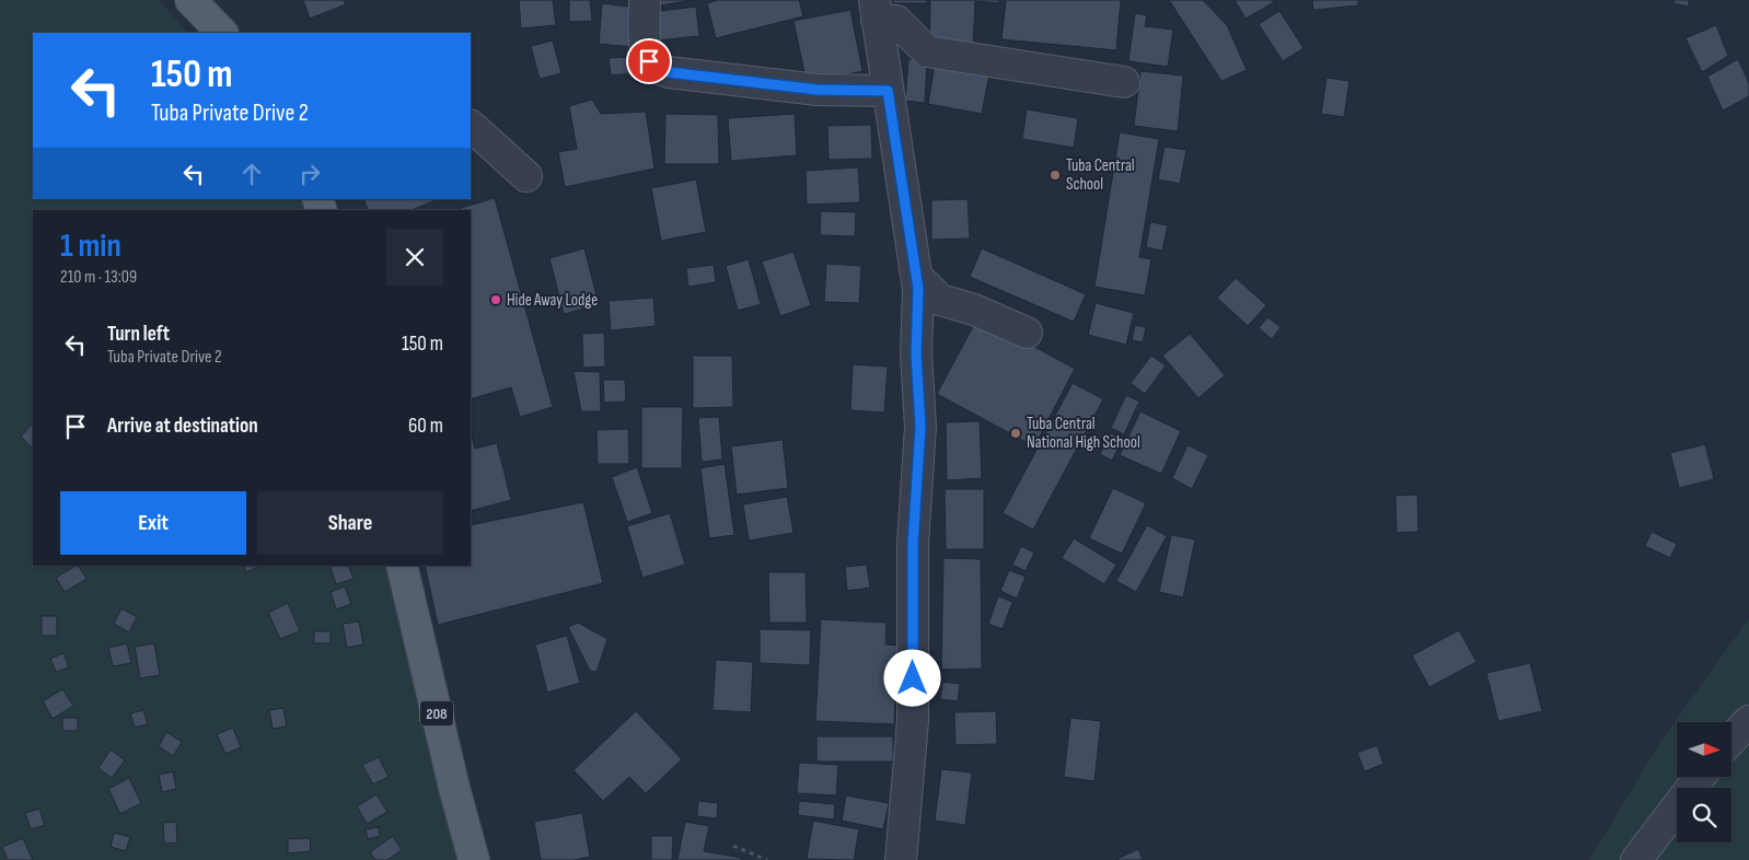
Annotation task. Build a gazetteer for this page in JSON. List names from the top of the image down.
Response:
{
  "streets": {
    "main road": ["208"]
  },
  "places": ["Tuba Central School", "Hide Away Lodge", "Tuba Central National High School"],
  "north": "right",
  "page": {
    "turn": ["150 m", "Tuba Private Drive 2"],
    "heading": ["1 min", "210 m · 13:09"],
    "list": [
      {
        "name": "Turn left",
        "note": "Tuba Private Drive 2",
        "value": "150 m"
      },
      {
        "name": "Arrive at destination",
        "value": "60 m"
      }
    ],
    "buttons": ["Exit", "Share"]
  }
}
